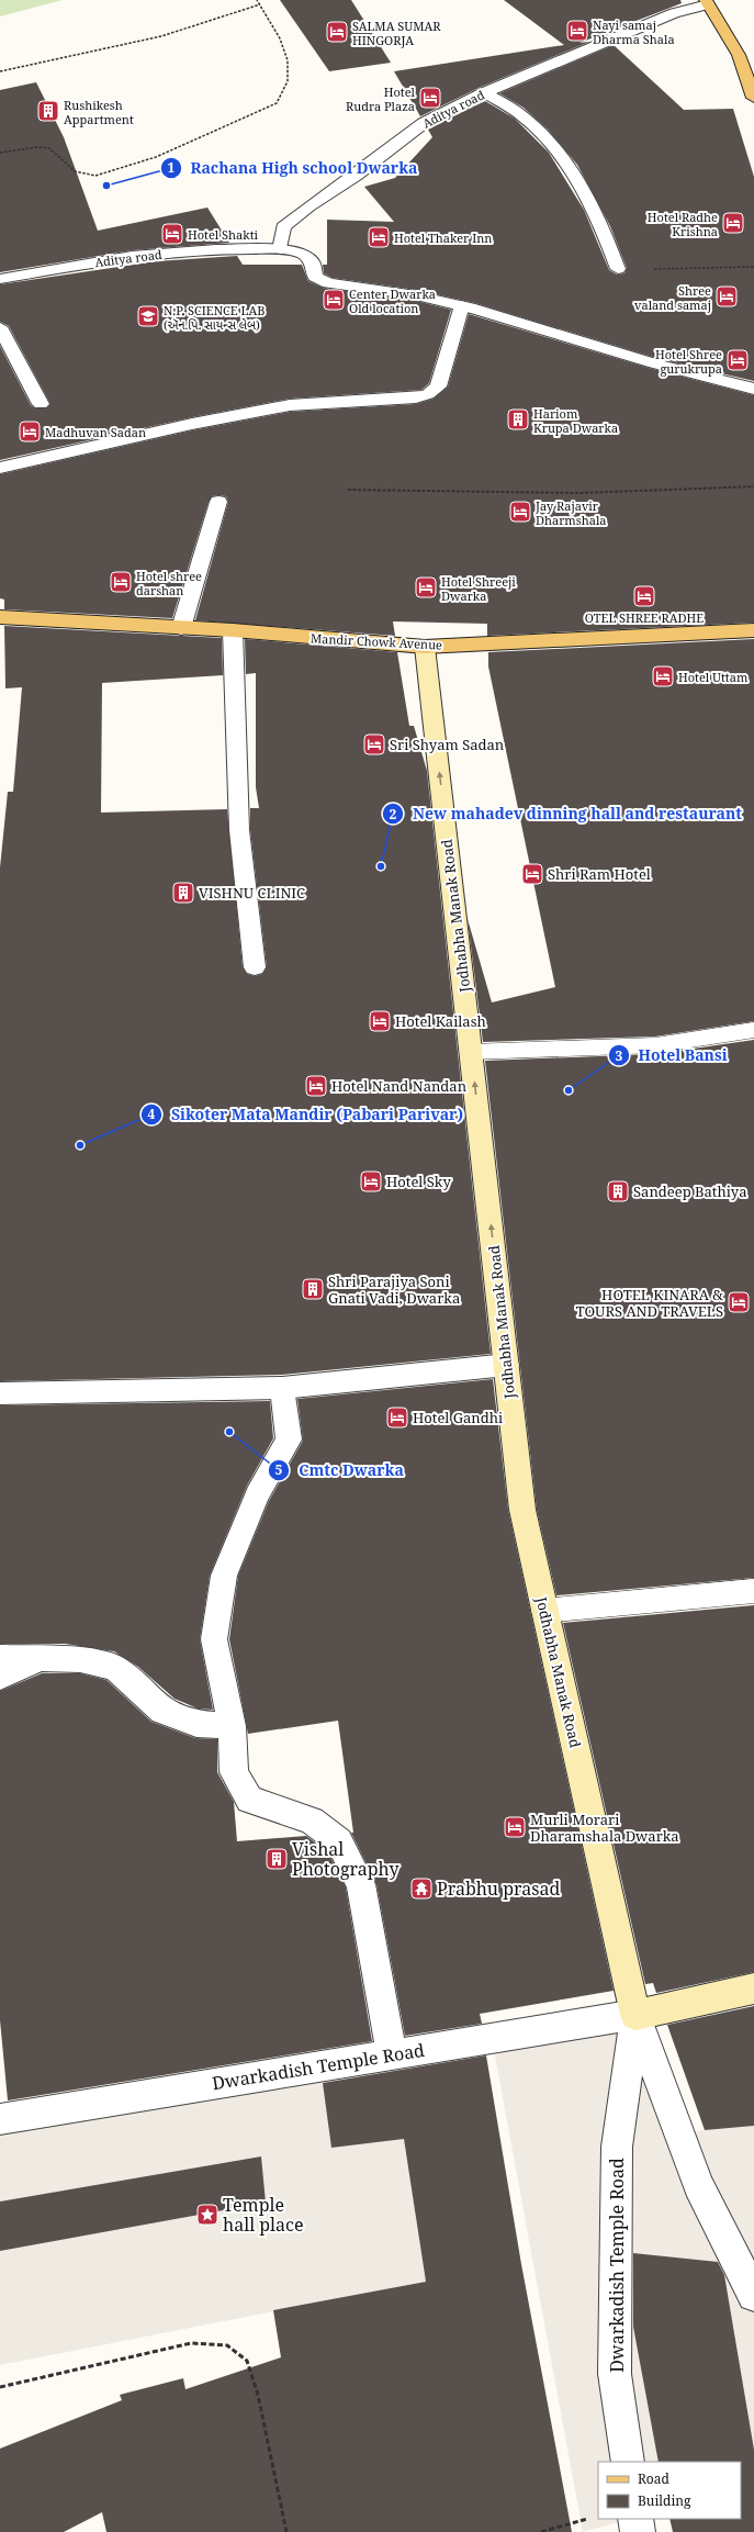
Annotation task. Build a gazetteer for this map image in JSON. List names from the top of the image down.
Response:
{
  "streets": {
    "main road": ["Mandir Chowk Avenue", "Jodhabha Manak Road"],
    "street": ["Aditya road", "Dwarkadish Temple Road"]
  },
  "crossings": [
    ["Mandir Chowk Avenue", "Jodhabha Manak Road"],
    ["Jodhabha Manak Road", "Dwarkadish Temple Road"]
  ],
  "one_way": ["Jodhabha Manak Road"],
  "places": {
    "hotel": [
      "Nayi samaj Dharma Shala",
      "SALMA SUMAR HINGORJA",
      "Hotel Rudra Plaza",
      "Hotel Radhe Krishna",
      "Hotel Shakti",
      "Hotel Thaker Inn",
      "Shree valand samaj",
      "Center Dwarka Old location",
      "Hotel Shree gurukrupa",
      "Madhuvan Sadan",
      "Jay Rajavir Dharmshala",
      "Hotel shree darshan",
      "Hotel Shreeji Dwarka",
      "OTEL SHREE RADHE",
      "Hotel Uttam",
      "Sri Shyam Sadan",
      "Shri Ram Hotel",
      "Hotel Kailash",
      "Hotel Nand Nandan",
      "Hotel Sky",
      "HOTEL KINARA & TOURS AND TRAVELS",
      "Hotel Gandhi",
      "Murli Morari Dharamshala Dwarka"
    ],
    "building": [
      "Rushikesh Appartment",
      "Hariom Krupa Dwarka",
      "VISHNU CLINIC",
      "Sandeep Bathiya",
      "Shri Parajiya Soni Gnati Vadi, Dwarka",
      "Vishal Photography"
    ],
    "other": [
      "Rachana High school Dwarka",
      "New mahadev dinning hall and restaurant",
      "Hotel Bansi",
      "Sikoter Mata Mandir (Pabari Parivar)",
      "Cmtc Dwarka"
    ],
    "school or university": ["N.P. SCIENCE LAB (ઍન.પિ. સાયન્સ લેબ)"],
    "temple": ["Prabhu prasad"],
    "place": ["Temple hall place"]
  },
  "legend": ["Road", "Building"]
}
